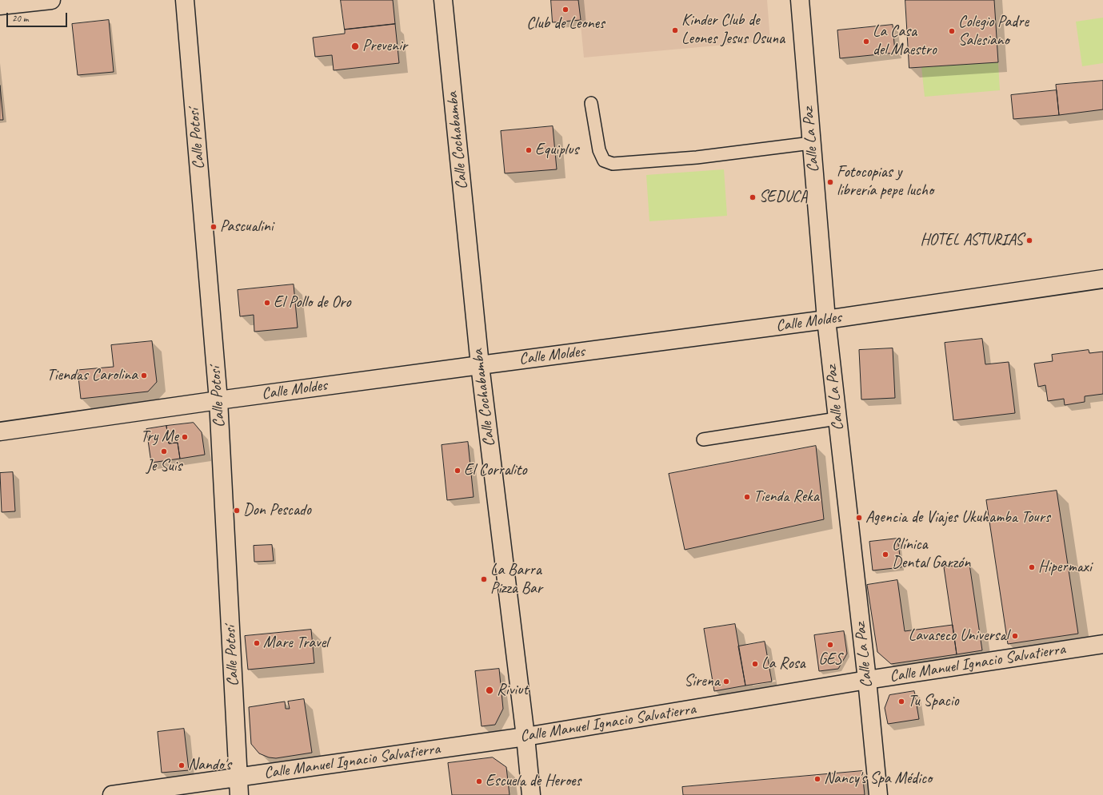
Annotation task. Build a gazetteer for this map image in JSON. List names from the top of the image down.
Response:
{
  "streets": {
    "street": [
      "Calle Potosí",
      "Calle La Paz",
      "Calle Cochabamba",
      "Calle Moldes",
      "Calle Manuel Ignacio Salvatierra"
    ]
  },
  "crossings": [
    ["Calle Potosí", "Calle Moldes"],
    ["Calle Potosí", "Calle Manuel Ignacio Salvatierra"],
    ["Calle La Paz", "Calle Moldes"],
    ["Calle La Paz", "Calle Manuel Ignacio Salvatierra"],
    ["Calle Cochabamba", "Calle Moldes"],
    ["Calle Cochabamba", "Calle Manuel Ignacio Salvatierra"]
  ],
  "places": [
    "Club de Leones",
    "Kinder Club de Leones Jesus Osuna",
    "Colegio Padre Salesiano",
    "La Casa del Maestro",
    "Prevenir",
    "Equiplus",
    "Fotocopias y librería pepe lucho",
    "SEDUCA",
    "Pascualini",
    "HOTEL ASTURIAS",
    "El Pollo de Oro",
    "Tiendas Carolina",
    "Try Me",
    "Je Suis",
    "El Corralito",
    "Tienda Reka",
    "Don Pescado",
    "Agencia de Viajes Ukuhamba Tours",
    "Clínica Dental Garzón",
    "Hipermaxi",
    "La Barra Pizza Bar",
    "Lavaseco Universal",
    "Mare Travel",
    "GES",
    "La Rosa",
    "Sirena",
    "Riviut",
    "Tu Spacio",
    "Nando's",
    "Nancy's Spa Médico",
    "Escuela de Heroes"
  ],
  "scale_bar": "20 m"
}
